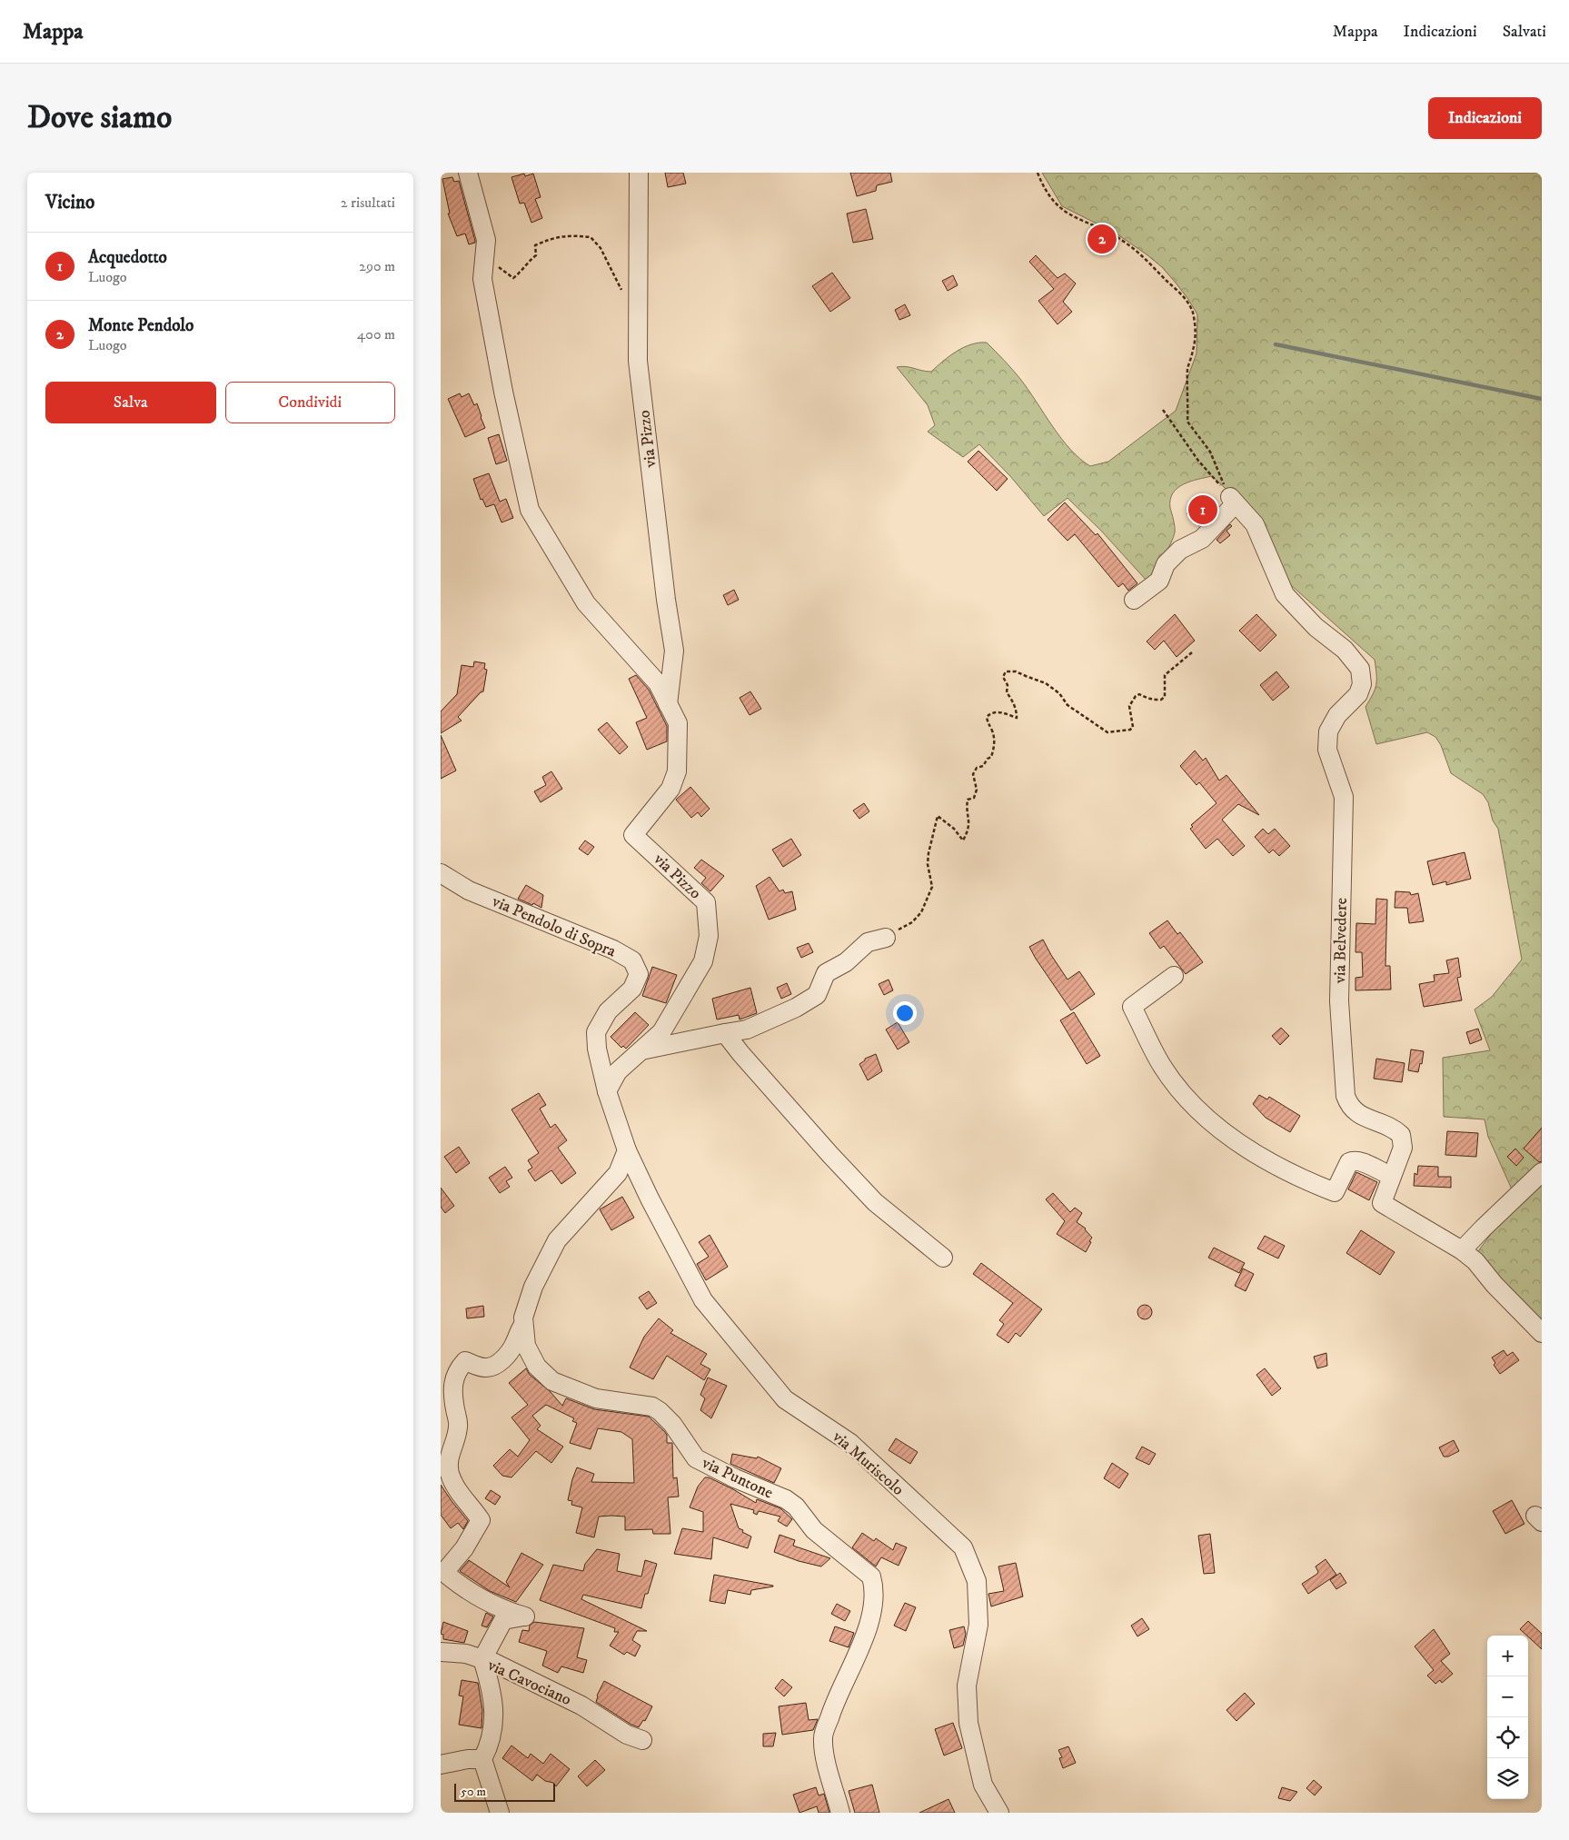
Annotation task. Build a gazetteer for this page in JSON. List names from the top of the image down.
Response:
{
  "streets": {
    "street": [
      "via Pizzo",
      "via Pendolo di Sopra",
      "via Belvedere",
      "via Muriscolo",
      "via Puntone",
      "via Cavociano"
    ]
  },
  "crossings": [
    ["via Pizzo", "via Pendolo di Sopra"],
    ["via Muriscolo", "via Puntone"]
  ],
  "scale_bar": "50 m",
  "page": {
    "header": "Mappa",
    "nav": ["Mappa", "Indicazioni", "Salvati"],
    "buttons": [
      "Indicazioni",
      ["Salva", "Condividi"]
    ],
    "title": "Dove siamo",
    "heading": ["Vicino", "2 risultati"],
    "pins": ["2", "1"],
    "list": [
      {
        "mark": "1",
        "name": "Acquedotto",
        "note": "Luogo",
        "value": "290 m"
      },
      {
        "mark": "2",
        "name": "Monte Pendolo",
        "note": "Luogo",
        "value": "400 m"
      }
    ],
    "map_buttons": ["+", "−"],
    "scale": "50 m"
  }
}
